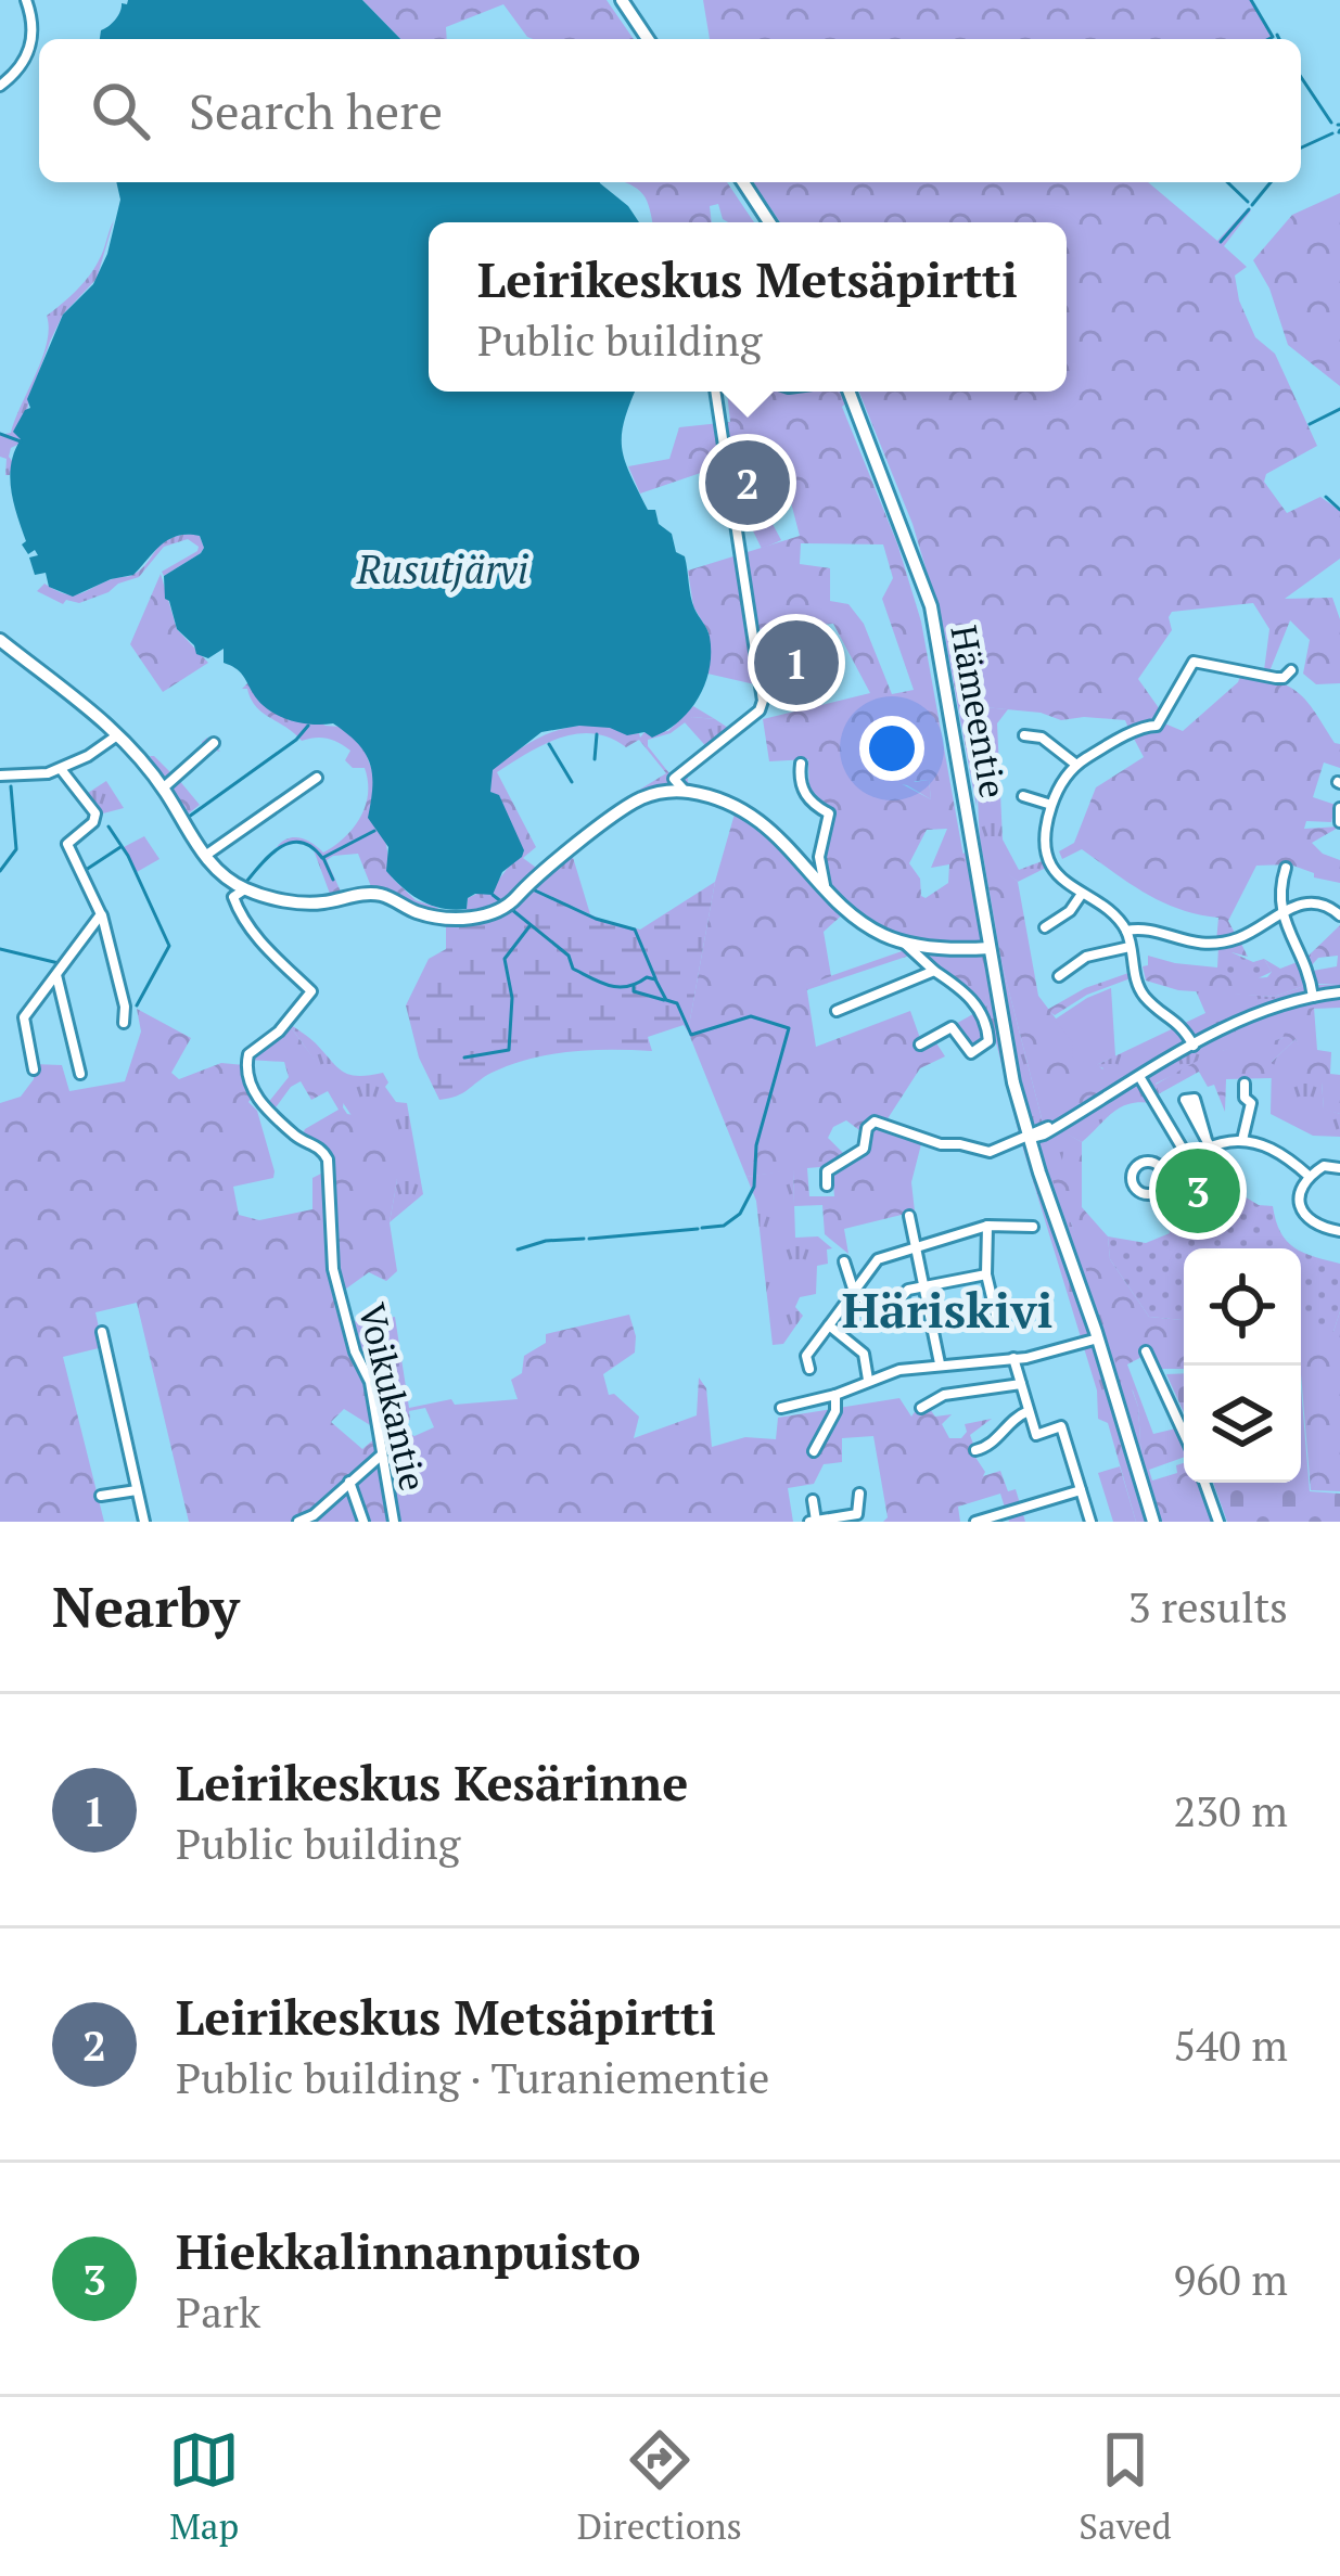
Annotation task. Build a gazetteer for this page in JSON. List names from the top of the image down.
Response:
{
  "streets": {
    "main road": ["Hämeentie"],
    "street": ["Voikukantie"]
  },
  "districts": ["Häriskivi"],
  "water": ["Rusutjärvi"],
  "page": {
    "search": "Search here",
    "popup": ["Leirikeskus Metsäpirtti", "Public building"],
    "pins": ["2", "1", "3"],
    "heading": ["Nearby", "3 results"],
    "list": [
      {
        "mark": "1",
        "name": "Leirikeskus Kesärinne",
        "note": "Public building",
        "value": "230 m"
      },
      {
        "mark": "2",
        "name": "Leirikeskus Metsäpirtti",
        "note": "Public building · Turaniementie",
        "value": "540 m"
      },
      {
        "mark": "3",
        "name": "Hiekkalinnanpuisto",
        "note": "Park",
        "value": "960 m"
      }
    ],
    "nav": ["Map", "Directions", "Saved"]
  }
}
